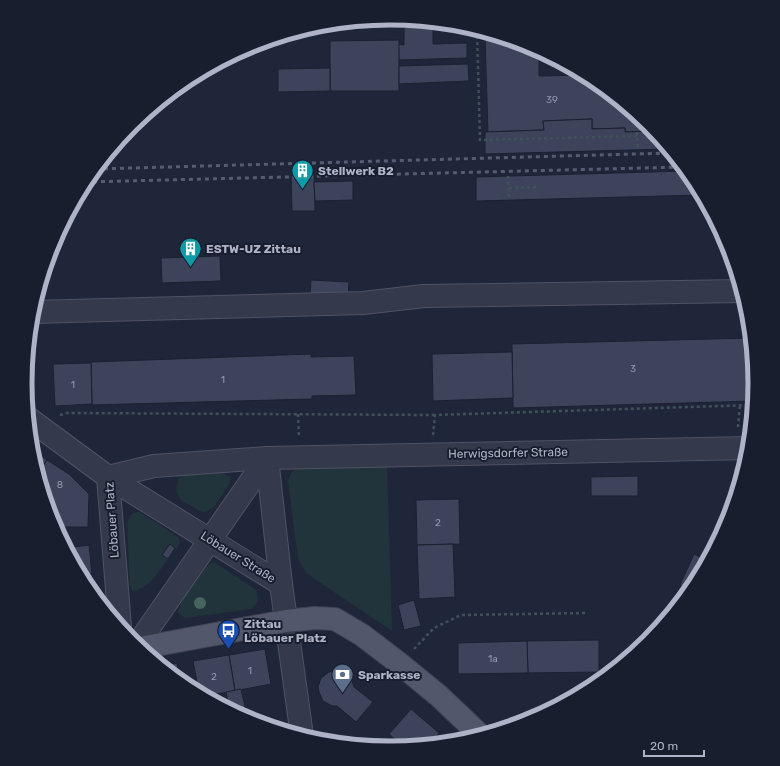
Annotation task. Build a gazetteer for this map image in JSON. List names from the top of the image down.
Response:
{
  "streets": {
    "street": ["Herwigsdorfer Straße", "Löbauer Platz", "Löbauer Straße"]
  },
  "crossings": [
    ["Herwigsdorfer Straße", "Löbauer Platz"],
    ["Löbauer Platz", "Löbauer Straße"]
  ],
  "places": {
    "building": ["Stellwerk B2", "ESTW-UZ Zittau"],
    "bus stop": ["Zittau Löbauer Platz"],
    "bank": ["Sparkasse"]
  },
  "house_numbers": [
    "39",
    "3",
    "1",
    "1",
    "8",
    "2",
    "1a",
    "1",
    "2"
  ],
  "scale_bar": "20 m"
}
